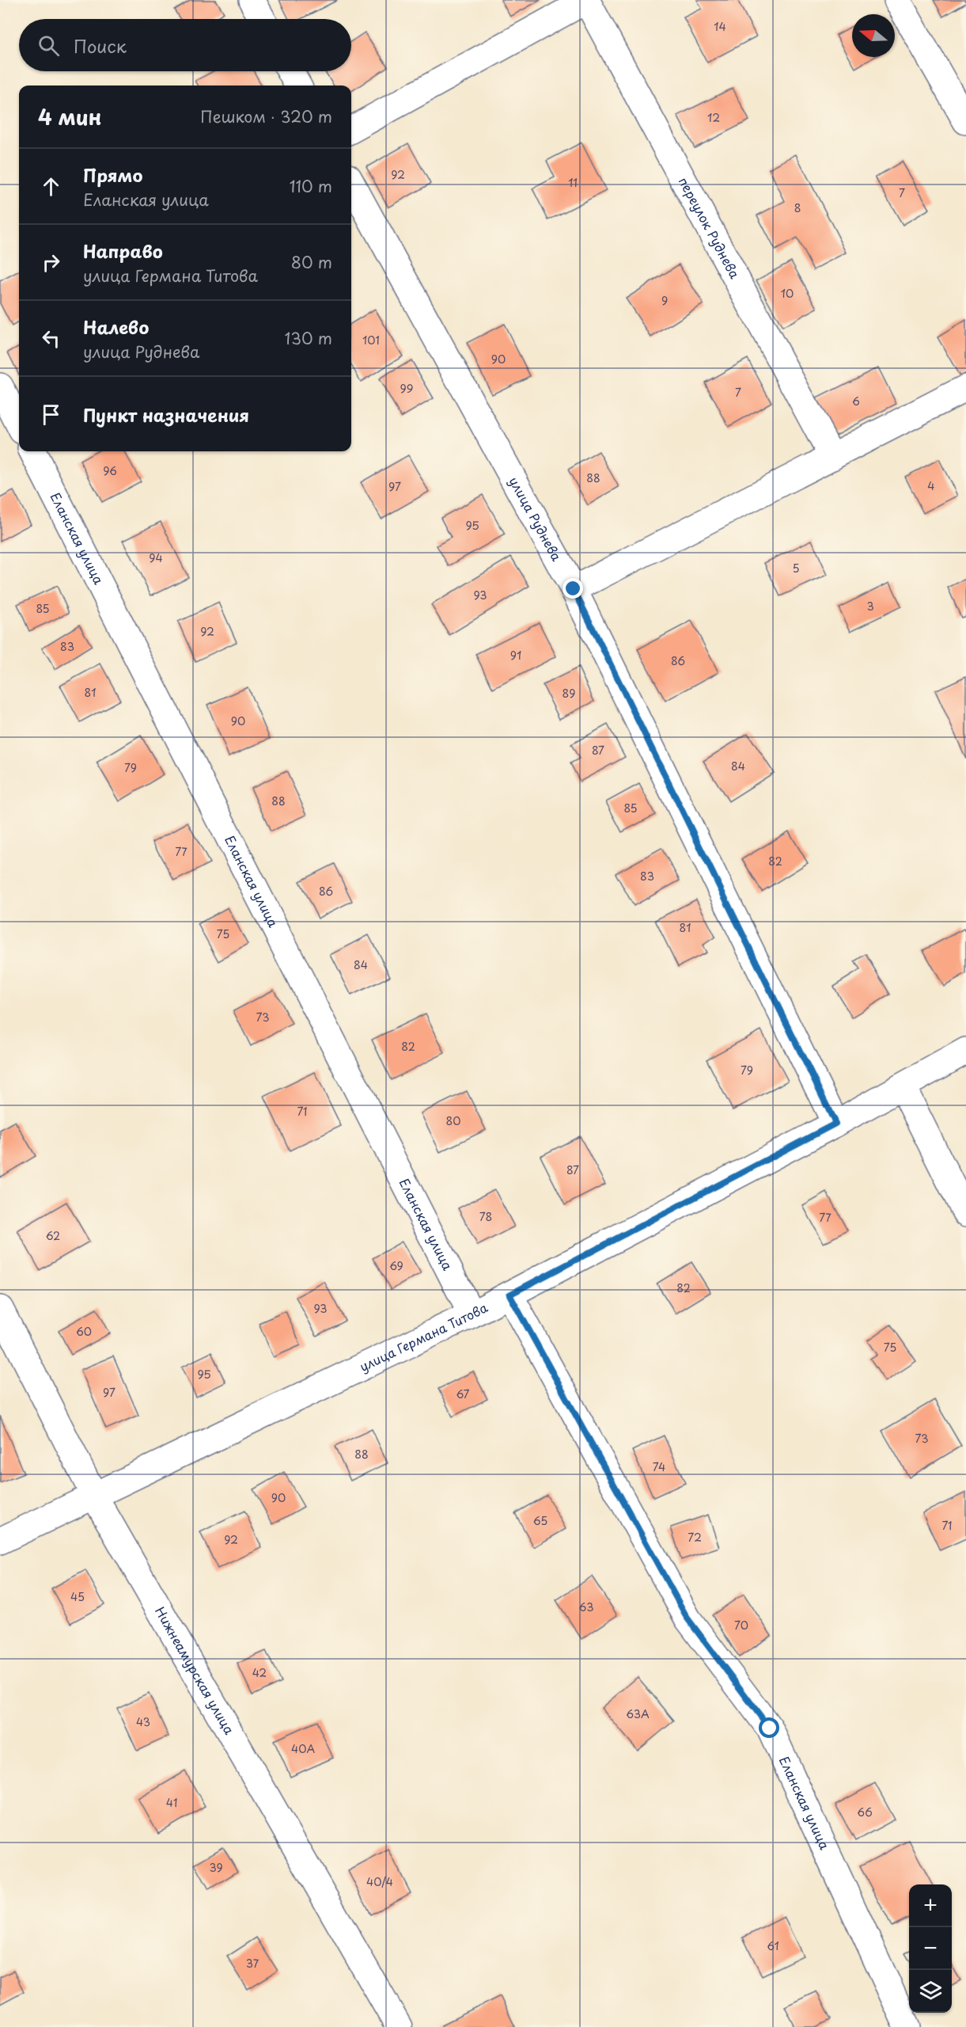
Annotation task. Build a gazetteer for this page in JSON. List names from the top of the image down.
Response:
{
  "streets": {
    "street": [
      "переулок Руднева",
      "улица Руднева",
      "Еланская улица",
      "улица Германа Титова",
      "Нижнеамурская улица"
    ]
  },
  "crossings": [
    ["улица Руднева", "улица Германа Титова"],
    ["Еланская улица", "улица Германа Титова"],
    ["улица Германа Титова", "Нижнеамурская улица"]
  ],
  "house_numbers": [
    "14",
    "12",
    "92",
    "11",
    "7",
    "8",
    "10",
    "9",
    "101",
    "90",
    "99",
    "7",
    "6",
    "96",
    "88",
    "4",
    "97",
    "95",
    "94",
    "5",
    "93",
    "3",
    "85",
    "92",
    "83",
    "91",
    "86",
    "81",
    "89",
    "90",
    "87",
    "84",
    "79",
    "88",
    "85",
    "77",
    "82",
    "83",
    "86",
    "81",
    "75",
    "84",
    "73",
    "82",
    "79",
    "71",
    "80",
    "87",
    "78",
    "77",
    "62",
    "69",
    "82",
    "93",
    "60",
    "75",
    "95",
    "97",
    "67",
    "73",
    "88",
    "74",
    "90",
    "65",
    "71",
    "72",
    "92",
    "45",
    "63",
    "70",
    "42",
    "63А",
    "43",
    "40А",
    "41",
    "66",
    "39",
    "40/4",
    "61",
    "37"
  ],
  "north": "left",
  "page": {
    "search": "Поиск",
    "heading": ["4 мин", "Пешком · 320 m"],
    "list": [
      ["Прямо", "Еланская улица", "110 m"],
      ["Направо", "улица Германа Титова", "80 m"],
      ["Налево", "улица Руднева", "130 m"],
      "Пункт назначения"
    ],
    "map_buttons": ["+", "−"]
  }
}
